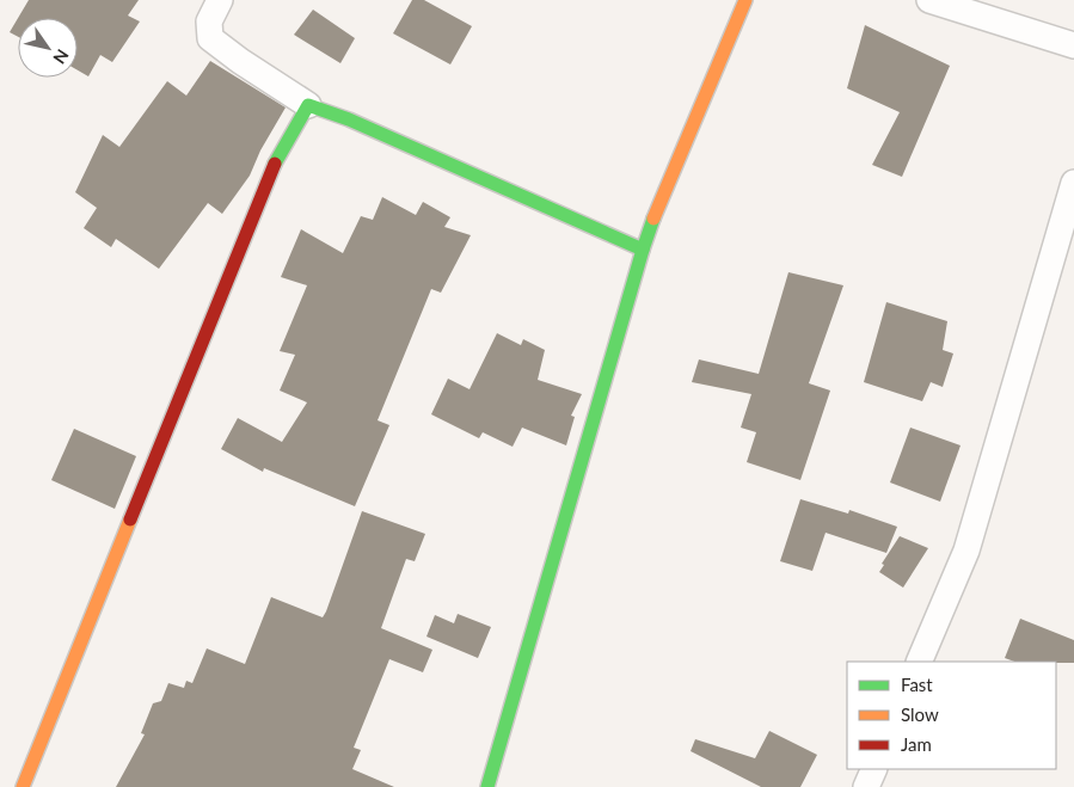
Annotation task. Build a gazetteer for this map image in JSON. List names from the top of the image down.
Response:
{
  "legend": ["Fast", "Slow", "Jam"],
  "north": "bottom right"
}
